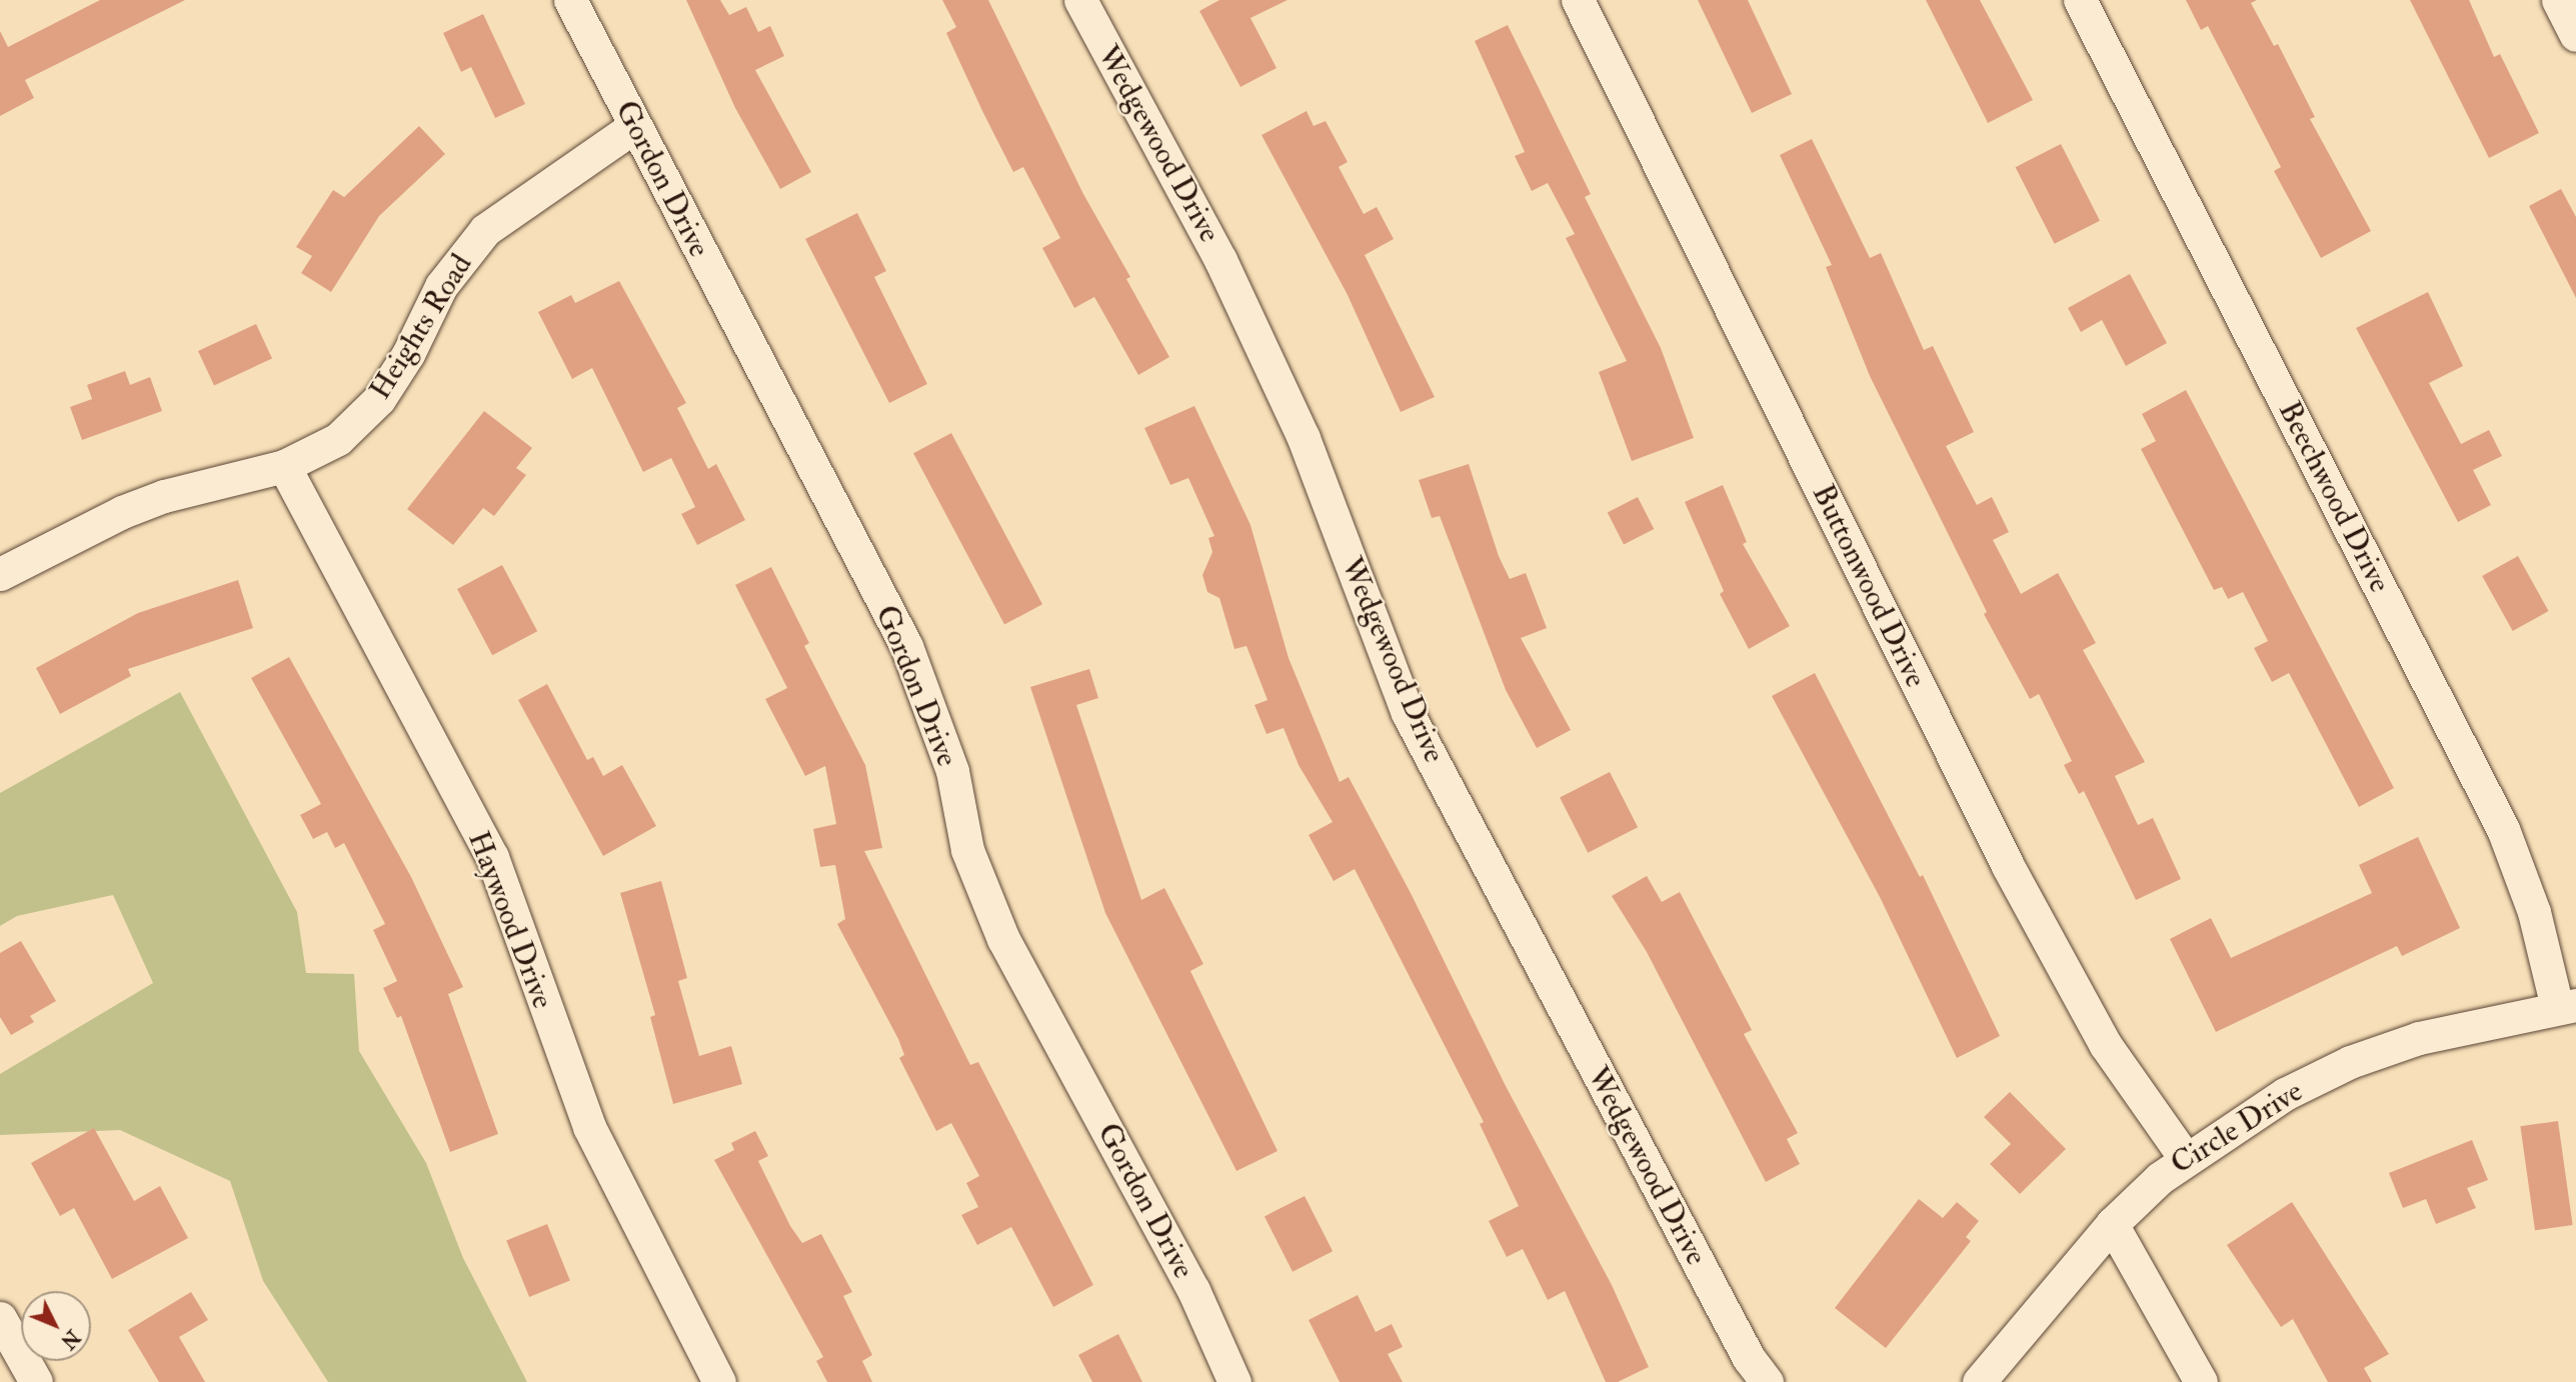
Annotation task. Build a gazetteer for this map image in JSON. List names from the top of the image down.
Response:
{
  "streets": {
    "street": [
      "Wedgewood Drive",
      "Gordon Drive",
      "Heights Road",
      "Beechwood Drive",
      "Buttonwood Drive",
      "Haywood Drive",
      "Circle Drive"
    ]
  },
  "crossings": [
    ["Gordon Drive", "Heights Road"],
    ["Heights Road", "Haywood Drive"],
    ["Beechwood Drive", "Circle Drive"],
    ["Buttonwood Drive", "Circle Drive"]
  ],
  "north": "bottom right"
}
